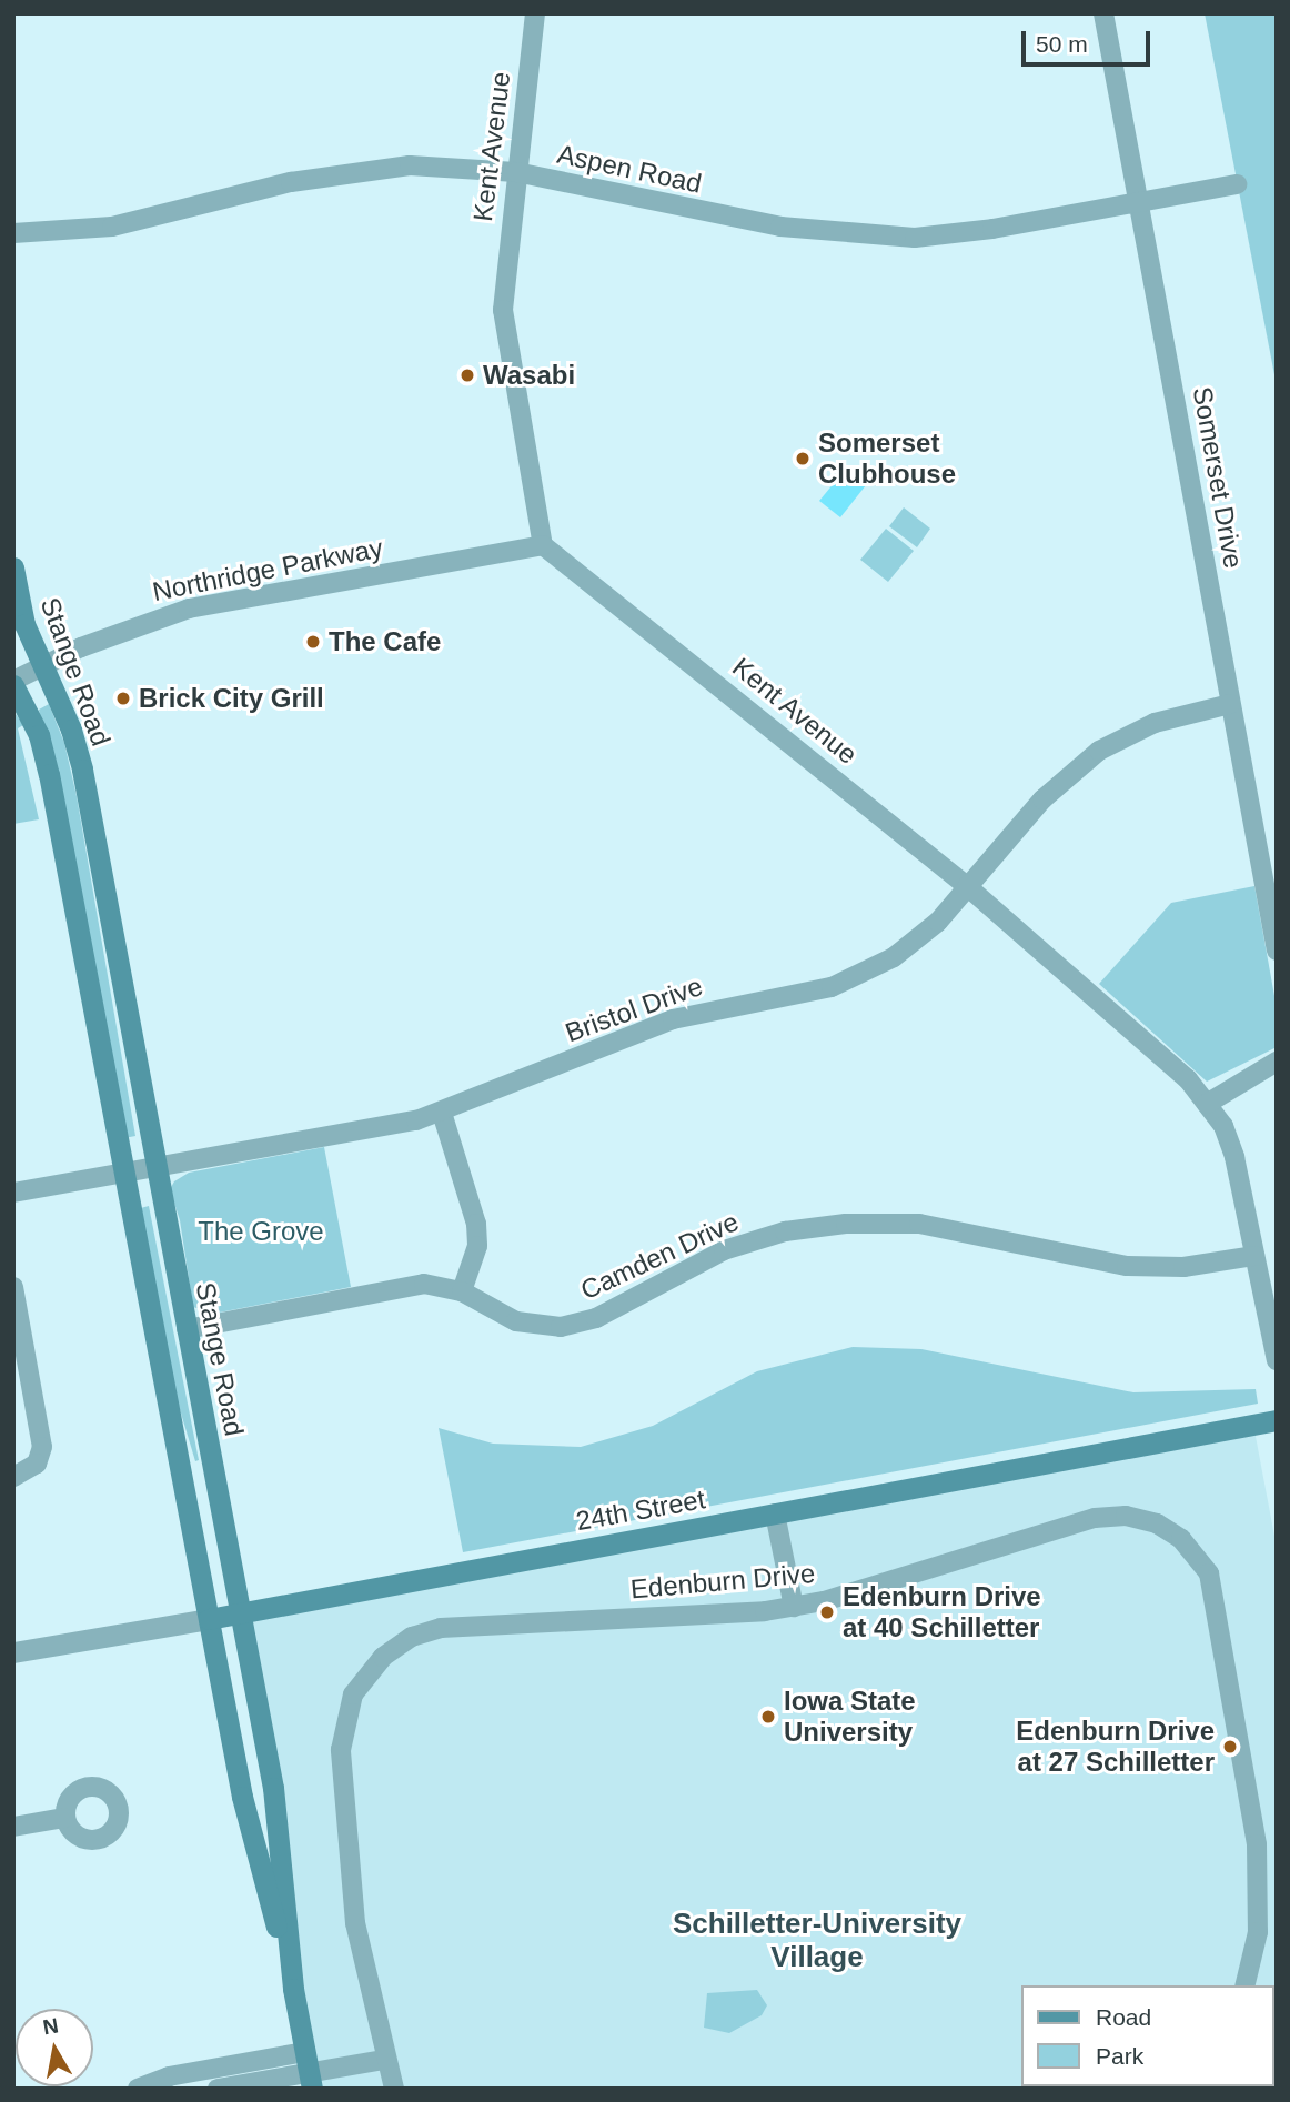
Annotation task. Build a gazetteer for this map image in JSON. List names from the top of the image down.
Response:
{
  "streets": {
    "main road": ["Stange Road", "24th Street"],
    "street": [
      "Kent Avenue",
      "Aspen Road",
      "Somerset Drive",
      "Northridge Parkway",
      "Bristol Drive",
      "Camden Drive",
      "Edenburn Drive"
    ]
  },
  "crossings": [
    ["Kent Avenue", "Aspen Road"],
    ["Kent Avenue", "Northridge Parkway"],
    ["Kent Avenue", "Bristol Drive"],
    ["Kent Avenue", "Camden Drive"],
    ["Aspen Road", "Somerset Drive"],
    ["Somerset Drive", "Bristol Drive"],
    ["Northridge Parkway", "Stange Road"],
    ["Stange Road", "Bristol Drive"],
    ["Stange Road", "Camden Drive"],
    ["Stange Road", "24th Street"]
  ],
  "districts": ["Schilletter-University Village"],
  "parks": ["The Grove"],
  "places": [
    "Wasabi",
    "Somerset Clubhouse",
    "The Cafe",
    "Brick City Grill",
    "Edenburn Drive at 40 Schilletter",
    "Iowa State University",
    "Edenburn Drive at 27 Schilletter"
  ],
  "legend": ["Road", "Park"],
  "scale_bar": "50 m",
  "north": "top"
}
